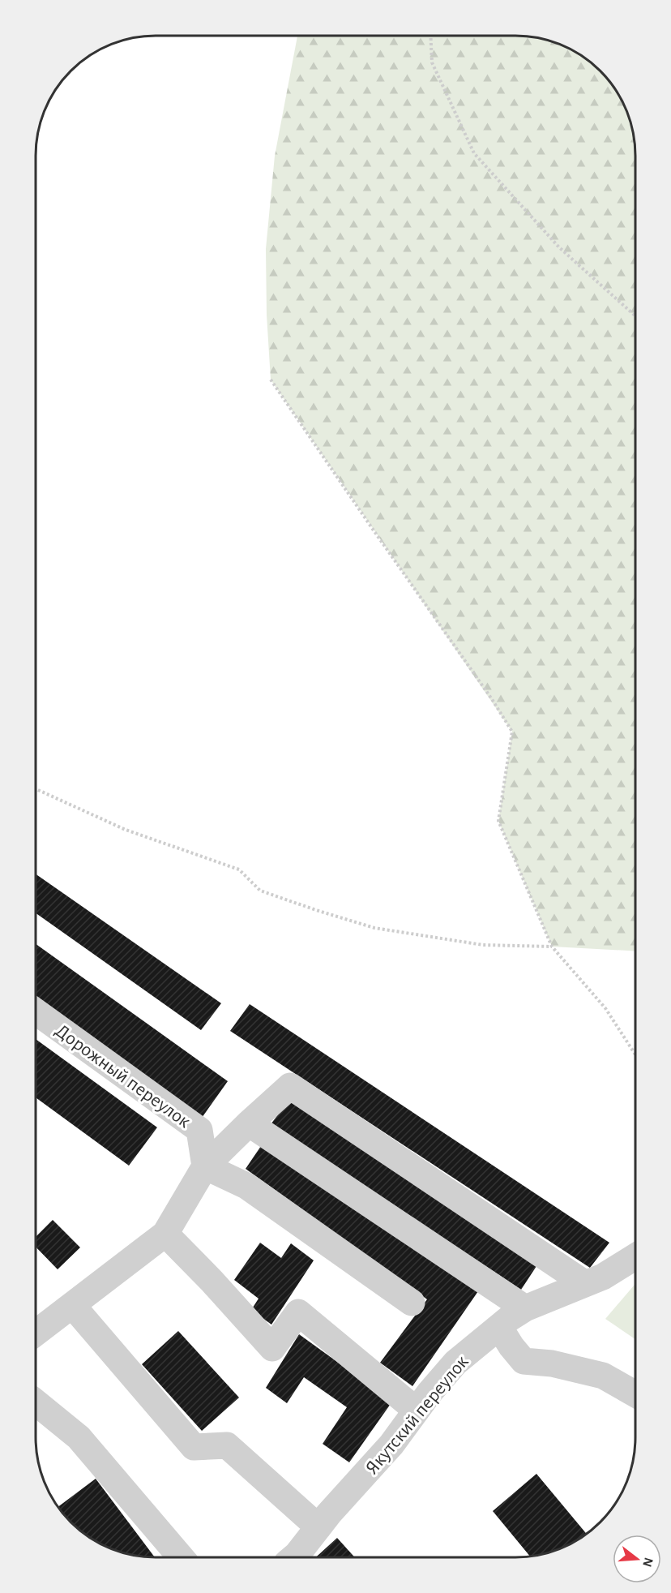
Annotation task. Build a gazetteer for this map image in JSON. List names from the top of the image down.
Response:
{
  "streets": {
    "street": ["Дорожный переулок", "Якутский переулок"]
  },
  "north": "right"
}
